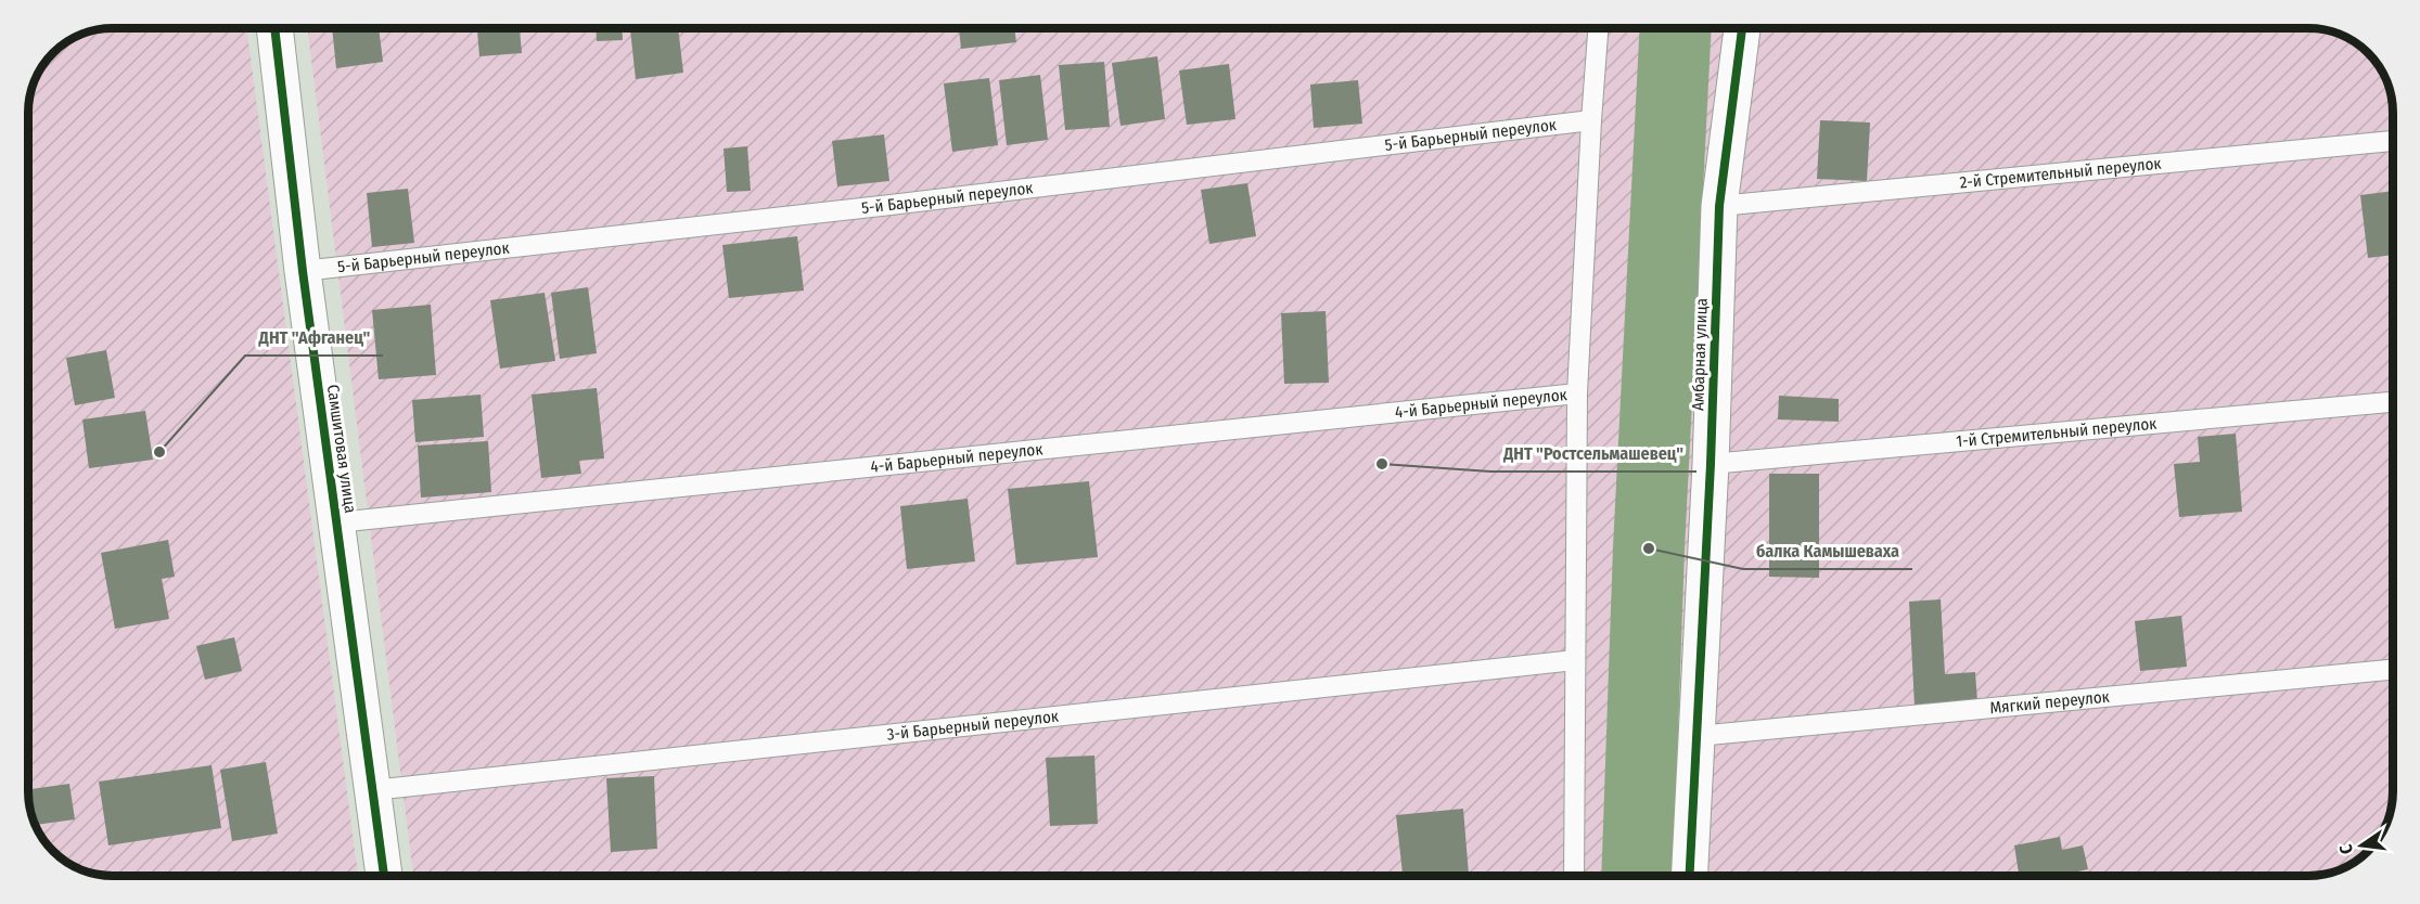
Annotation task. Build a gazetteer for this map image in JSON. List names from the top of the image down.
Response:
{
  "streets": {
    "street": ["Амбарная улица", "Самшитовая улица"],
    "lane": [
      "5-й Барьерный переулок",
      "2-й Стремительный переулок",
      "4-й Барьерный переулок",
      "1-й Стремительный переулок",
      "Мягкий переулок",
      "3-й Барьерный переулок"
    ]
  },
  "crossings": [
    ["5-й Барьерный переулок", "Самшитовая улица"],
    ["2-й Стремительный переулок", "Амбарная улица"],
    ["Амбарная улица", "1-й Стремительный переулок"],
    ["Амбарная улица", "Мягкий переулок"],
    ["4-й Барьерный переулок", "Самшитовая улица"],
    ["Самшитовая улица", "3-й Барьерный переулок"]
  ],
  "places": ["ДНТ \"Афганец\"", "ДНТ \"Ростсельмашевец\"", "балка Камышеваха"],
  "north": "left"
}
